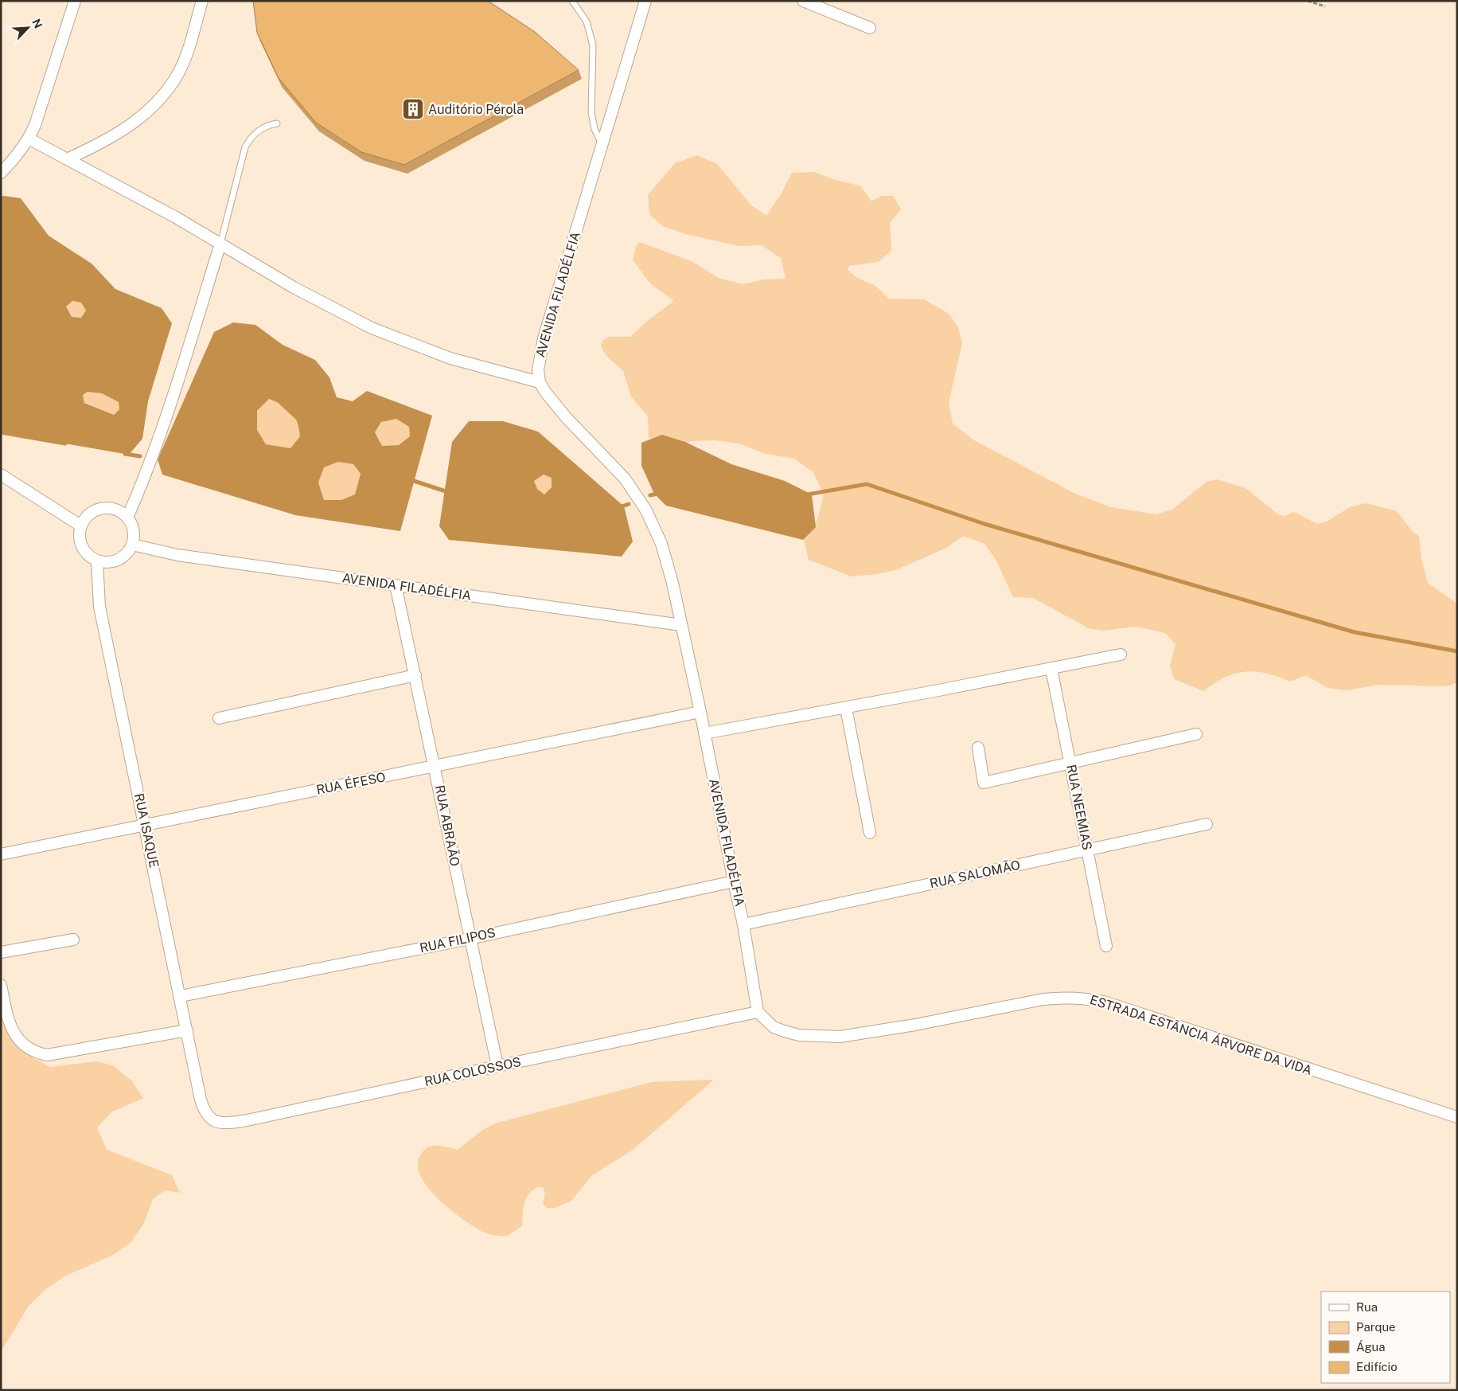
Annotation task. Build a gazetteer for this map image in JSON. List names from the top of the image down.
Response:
{
  "streets": {
    "street": [
      "AVENIDA FILADÉLFIA",
      "RUA ÉFESO",
      "RUA NEEMIAS",
      "RUA ABRAÃO",
      "RUA ISAQUE",
      "RUA SALOMÃO",
      "RUA FILIPOS",
      "ESTRADA ESTÂNCIA ÁRVORE DA VIDA",
      "RUA COLOSSOS"
    ]
  },
  "crossings": [
    ["AVENIDA FILADÉLFIA", "RUA ÉFESO"],
    ["AVENIDA FILADÉLFIA", "RUA ABRAÃO"],
    ["AVENIDA FILADÉLFIA", "RUA ISAQUE"],
    ["AVENIDA FILADÉLFIA", "RUA SALOMÃO"],
    ["AVENIDA FILADÉLFIA", "RUA FILIPOS"],
    ["AVENIDA FILADÉLFIA", "ESTRADA ESTÂNCIA ÁRVORE DA VIDA"],
    ["AVENIDA FILADÉLFIA", "RUA COLOSSOS"],
    ["RUA ÉFESO", "RUA ABRAÃO"],
    ["RUA ÉFESO", "RUA ISAQUE"],
    ["RUA NEEMIAS", "RUA SALOMÃO"],
    ["RUA ABRAÃO", "RUA FILIPOS"],
    ["RUA ABRAÃO", "RUA COLOSSOS"],
    ["RUA ISAQUE", "RUA FILIPOS"],
    ["RUA ISAQUE", "RUA COLOSSOS"],
    ["ESTRADA ESTÂNCIA ÁRVORE DA VIDA", "RUA COLOSSOS"]
  ],
  "places": {
    "building": ["Auditório Pérola"]
  },
  "legend": [
    "Rua",
    "Parque",
    "Água",
    "Edifício"
  ],
  "north": "top right"
}
